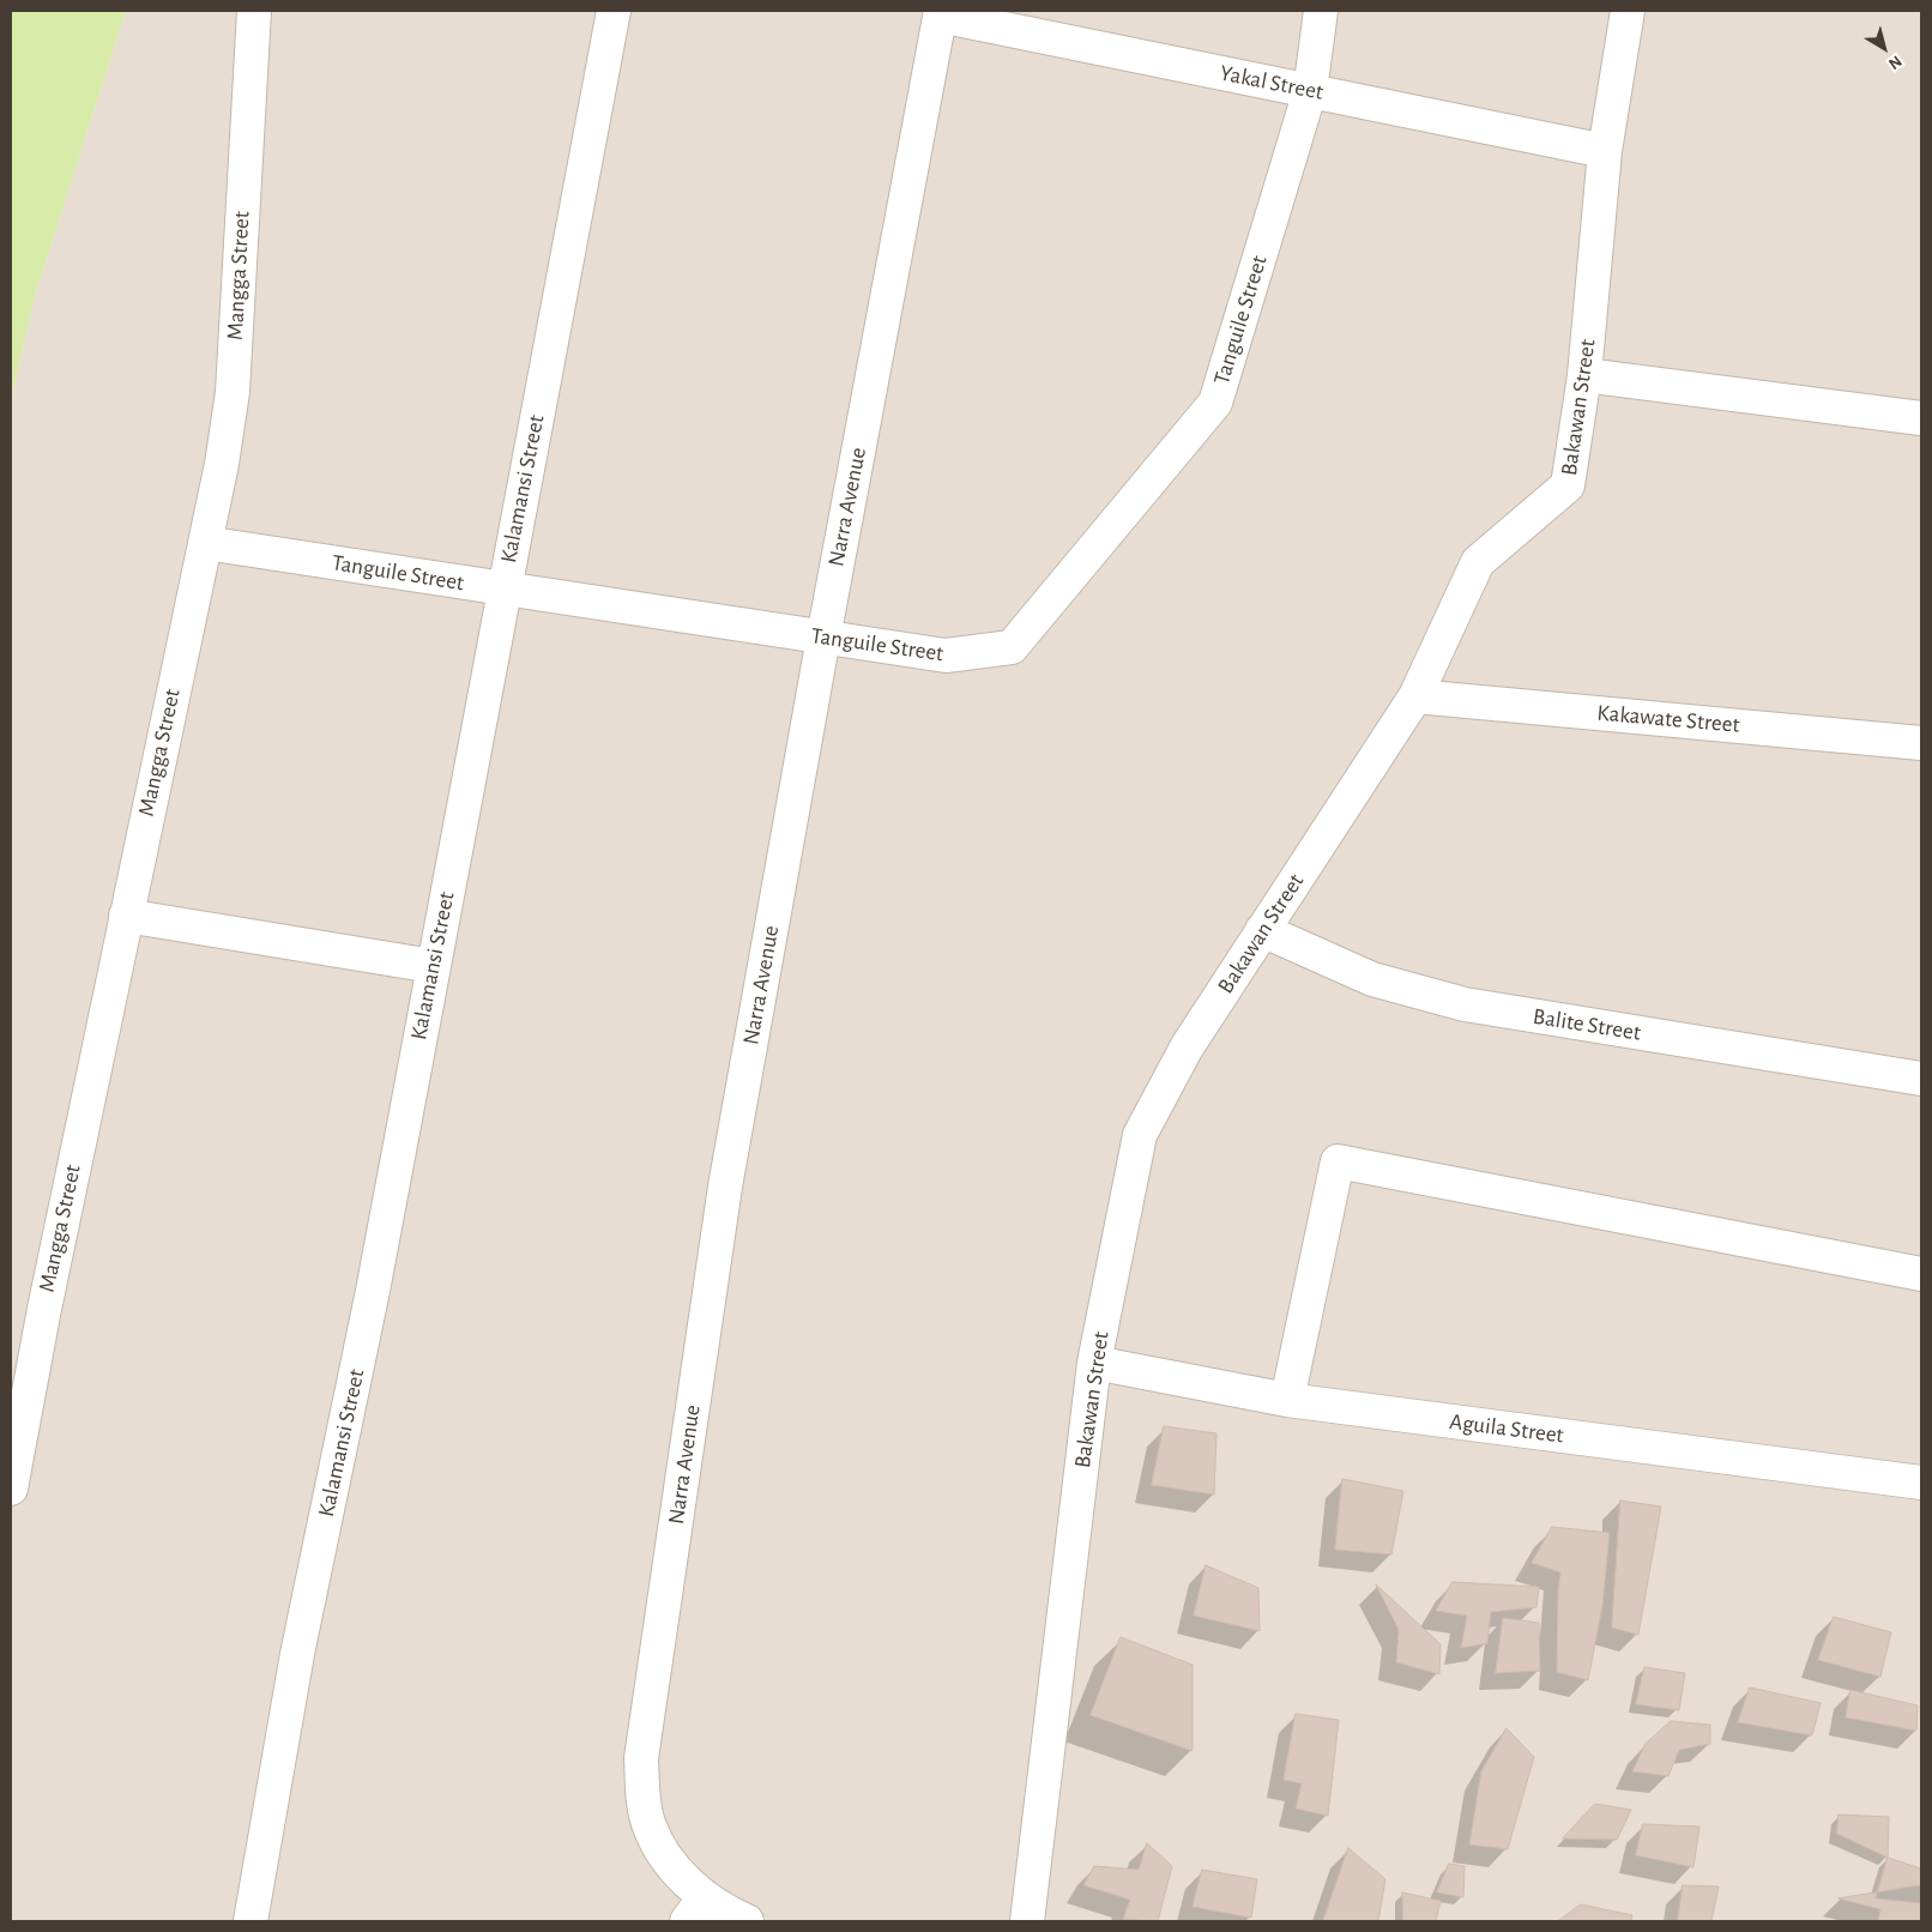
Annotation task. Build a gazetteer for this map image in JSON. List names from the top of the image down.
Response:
{
  "streets": {
    "street": [
      "Yakal Street",
      "Mangga Street",
      "Tanguile Street",
      "Bakawan Street",
      "Kalamansi Street",
      "Narra Avenue",
      "Kakawate Street",
      "Balite Street",
      "Aguila Street"
    ]
  },
  "crossings": [
    ["Yakal Street", "Tanguile Street"],
    ["Yakal Street", "Bakawan Street"],
    ["Yakal Street", "Narra Avenue"],
    ["Mangga Street", "Tanguile Street"],
    ["Tanguile Street", "Kalamansi Street"],
    ["Tanguile Street", "Narra Avenue"],
    ["Bakawan Street", "Kakawate Street"],
    ["Bakawan Street", "Balite Street"],
    ["Bakawan Street", "Aguila Street"]
  ],
  "north": "bottom right"
}
